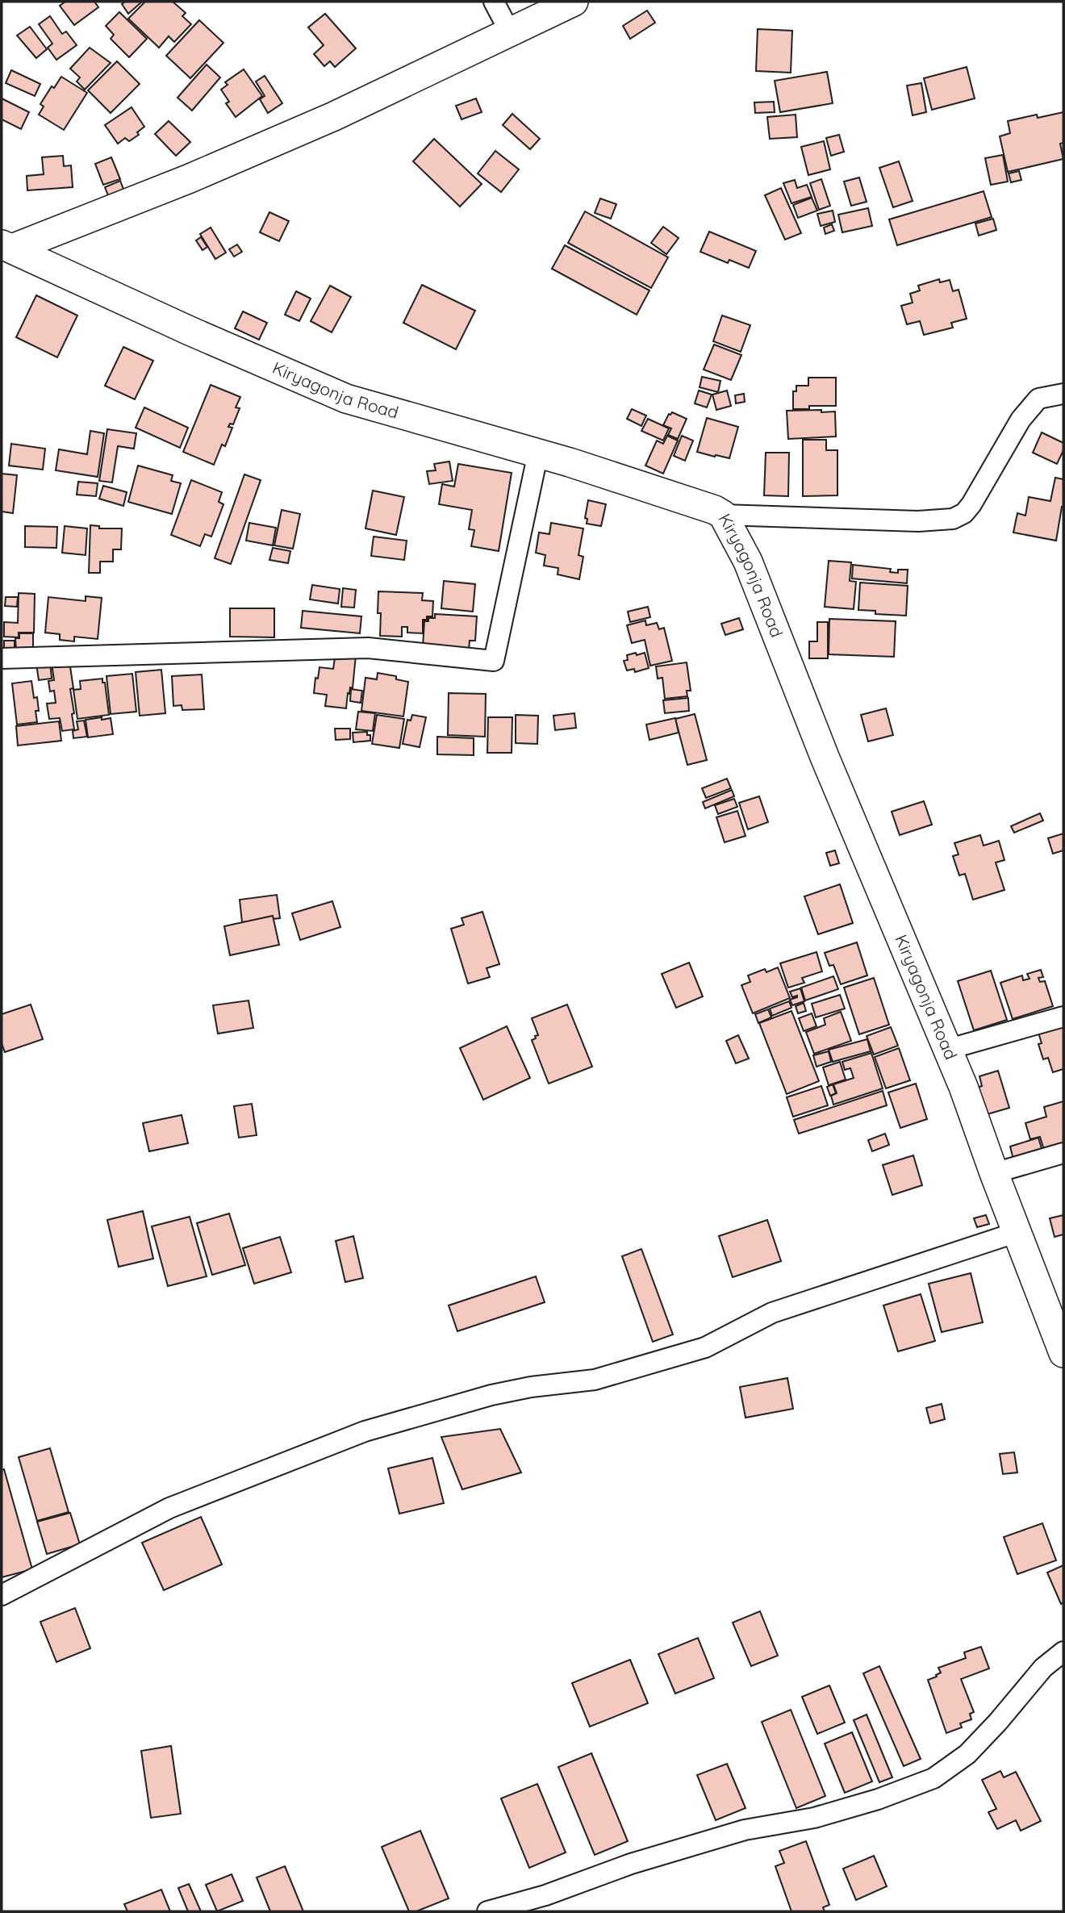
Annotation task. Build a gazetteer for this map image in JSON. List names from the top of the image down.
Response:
{
  "streets": {
    "street": ["Kiryagonja Road"]
  }
}
